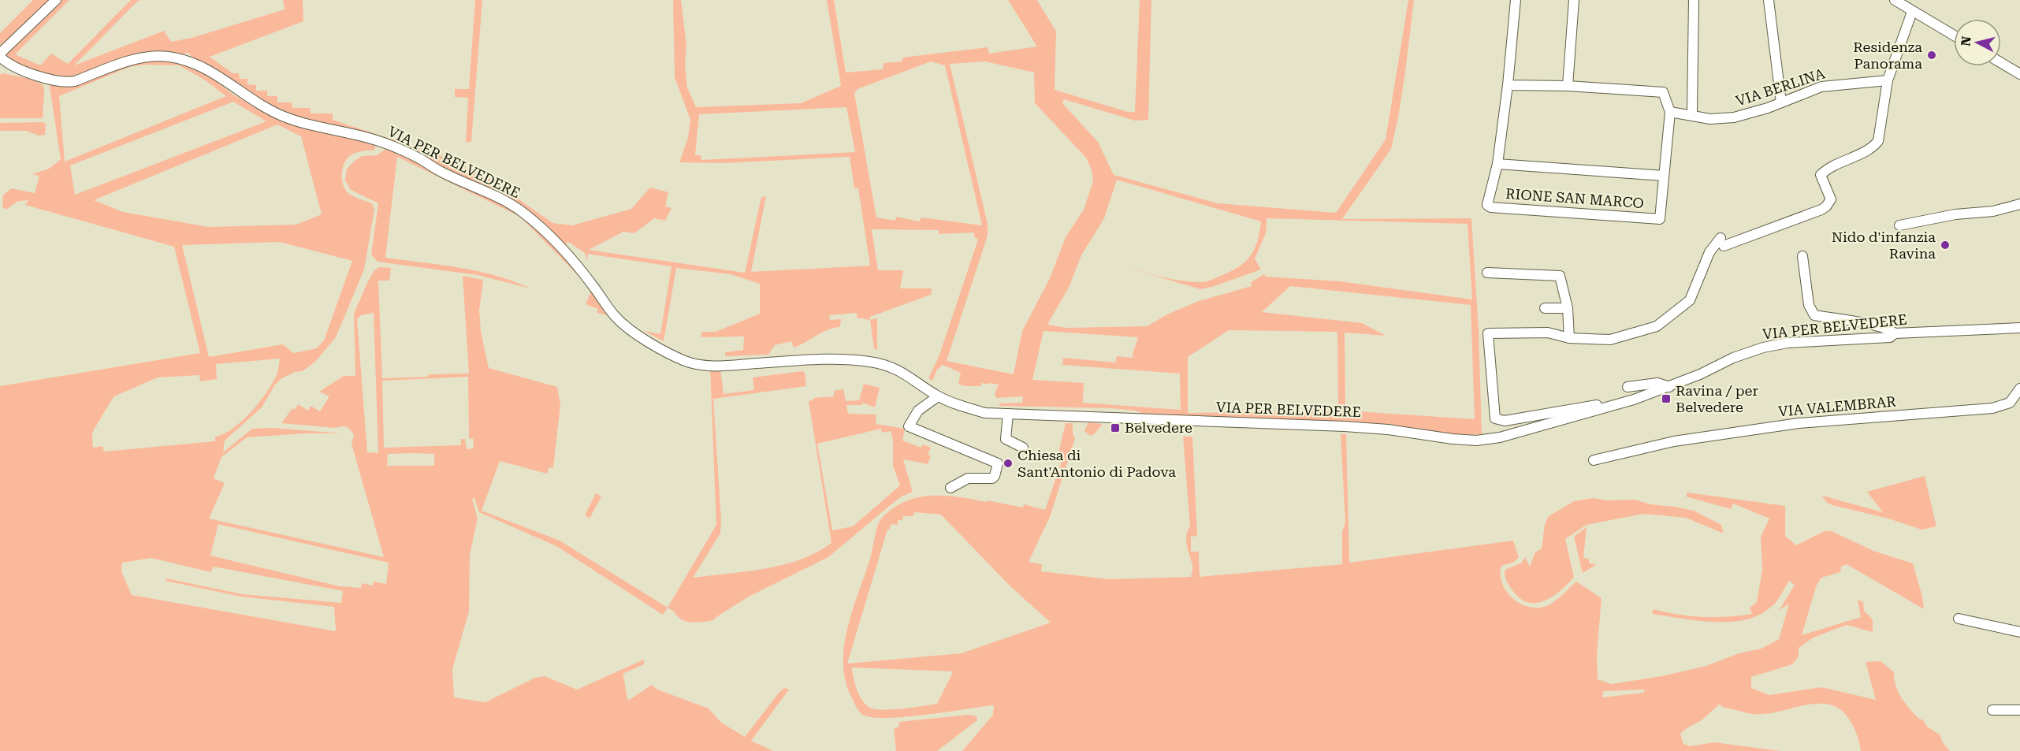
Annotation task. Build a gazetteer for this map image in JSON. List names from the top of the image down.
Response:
{
  "streets": {
    "street": [
      "VIA BERLINA",
      "VIA PER BELVEDERE",
      "RIONE SAN MARCO",
      "VIA VALEMBRAR"
    ]
  },
  "crossings": [
    ["VIA BERLINA", "VIA PER BELVEDERE"],
    ["VIA BERLINA", "RIONE SAN MARCO"]
  ],
  "places": {
    "other": ["Residenza Panorama", "Nido d'infanzia Ravina", "Chiesa di Sant'Antonio di Padova"],
    "transit": ["Ravina / per Belvedere", "Belvedere"]
  },
  "north": "left"
}
